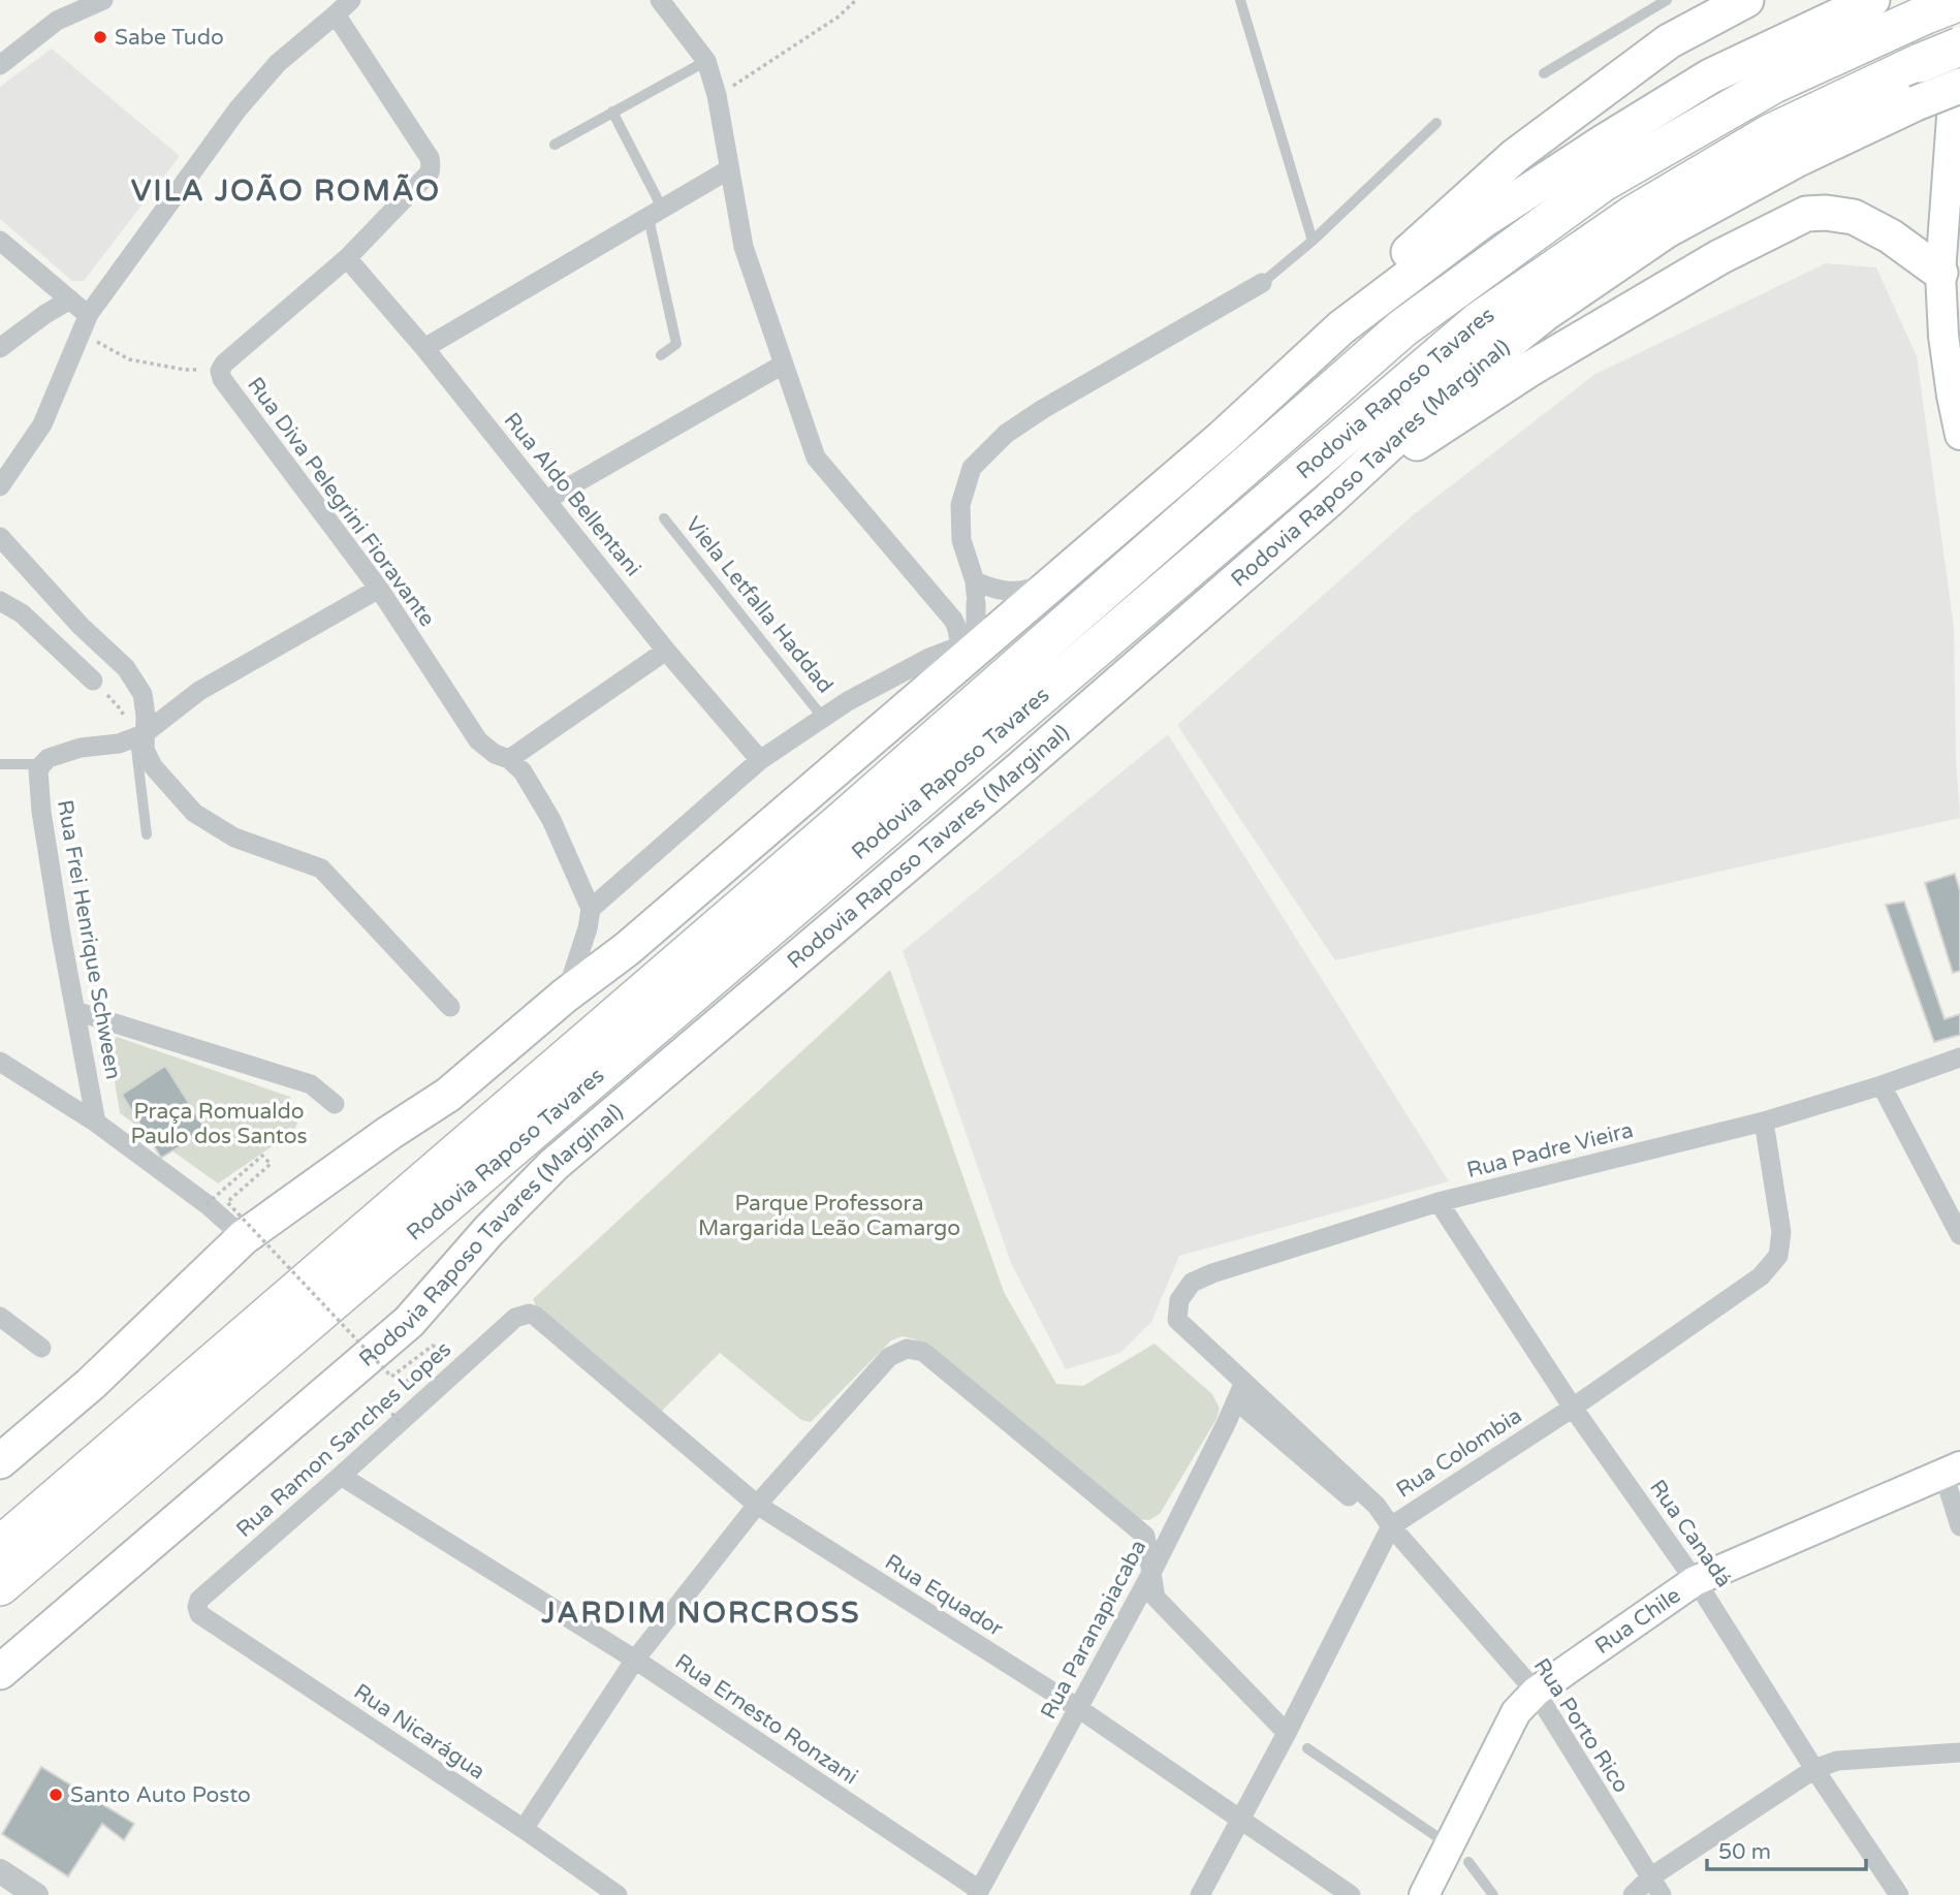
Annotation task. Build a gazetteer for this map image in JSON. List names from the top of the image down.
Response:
{
  "streets": {
    "highway": ["Rodovia Raposo Tavares", "Rodovia Raposo Tavares (Marginal)"],
    "main road": ["Rua Chile"],
    "street": [
      "Rua Aldo Bellentani",
      "Rua Diva Pelegrini Fioravante",
      "Rua Frei Henrique Schween",
      "Rua Padre Vieira",
      "Rua Ramon Sanches Lopes",
      "Rua Colombia",
      "Rua Canadá",
      "Rua Equador",
      "Rua Paranapiacaba",
      "Rua Ernesto Ronzani",
      "Rua Porto Rico",
      "Rua Nicarágua"
    ],
    "lane": ["Viela Letfalla Haddad"]
  },
  "crossings": [
    ["Rua Padre Vieira", "Rua Colombia"],
    ["Rua Padre Vieira", "Rua Canadá"],
    ["Rua Padre Vieira", "Rua Porto Rico"],
    ["Rua Ramon Sanches Lopes", "Rua Equador"],
    ["Rua Ramon Sanches Lopes", "Rua Ernesto Ronzani"],
    ["Rua Ramon Sanches Lopes", "Rua Nicarágua"],
    ["Rua Colombia", "Rua Canadá"],
    ["Rua Colombia", "Rua Equador"],
    ["Rua Colombia", "Rua Porto Rico"],
    ["Rua Canadá", "Rua Chile"],
    ["Rua Equador", "Rua Paranapiacaba"],
    ["Rua Chile", "Rua Porto Rico"],
    ["Rua Paranapiacaba", "Rua Ernesto Ronzani"],
    ["Rua Paranapiacaba", "Rua Porto Rico"]
  ],
  "districts": ["VILA JOÃO ROMÃO", "JARDIM NORCROSS"],
  "parks": ["Praça Romualdo Paulo dos Santos", "Parque Professora Margarida Leão Camargo"],
  "places": ["Sabe Tudo", "Santo Auto Posto"],
  "scale_bar": "50 m"
}
